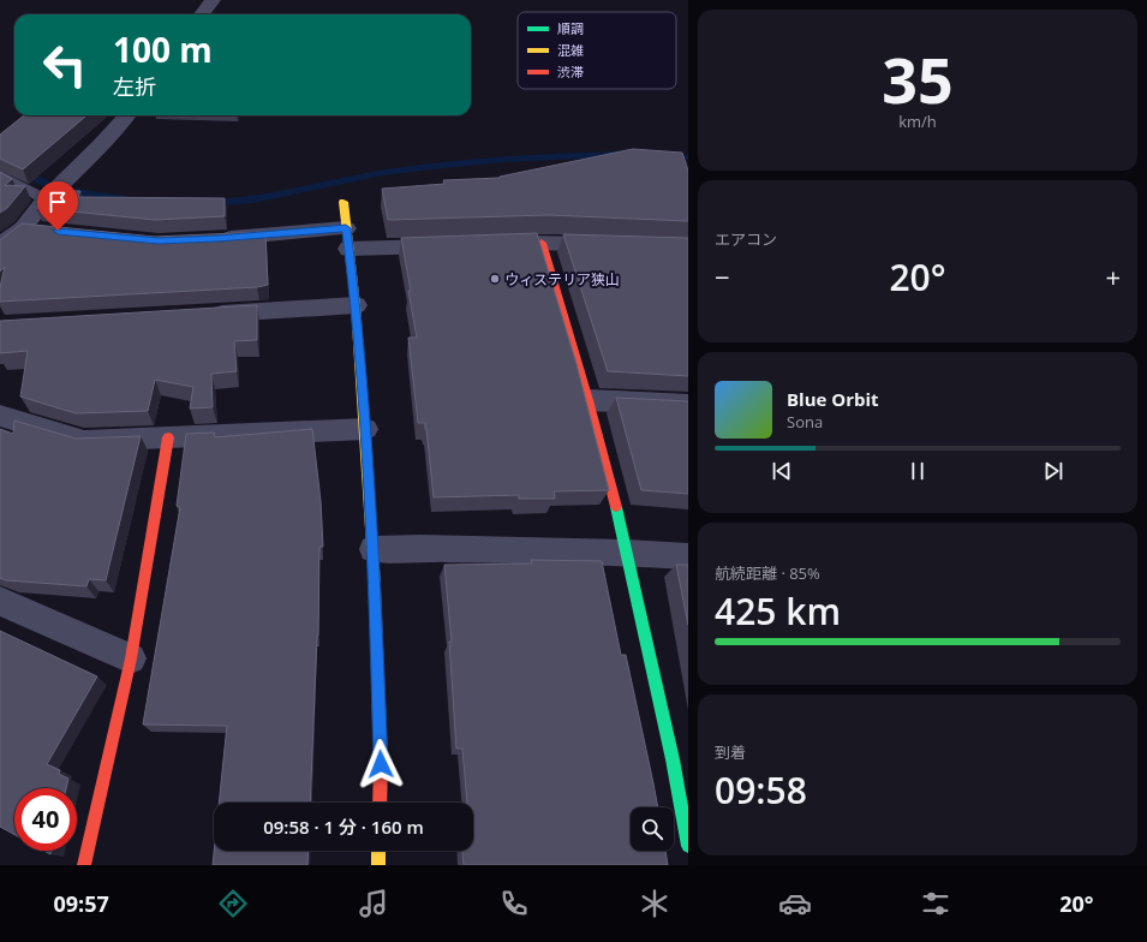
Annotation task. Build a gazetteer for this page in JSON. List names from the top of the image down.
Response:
{
  "places": ["ウィステリア狭山"],
  "legend": ["順調", "混雑", "渋滞"],
  "page": {
    "tile": [
      ["35", "km/h"],
      "エアコン",
      ["航続距離 · 85%", "425 km"],
      ["到着", "09:58"]
    ],
    "turn": ["100 m", "左折"],
    "heat": ["−", "20°", "+"],
    "song": ["Blue Orbit", "Sona"],
    "limit": "40",
    "trip": "09:58 · 1 分 · 160 m",
    "tabs": ["09:57", "20°"]
  }
}
